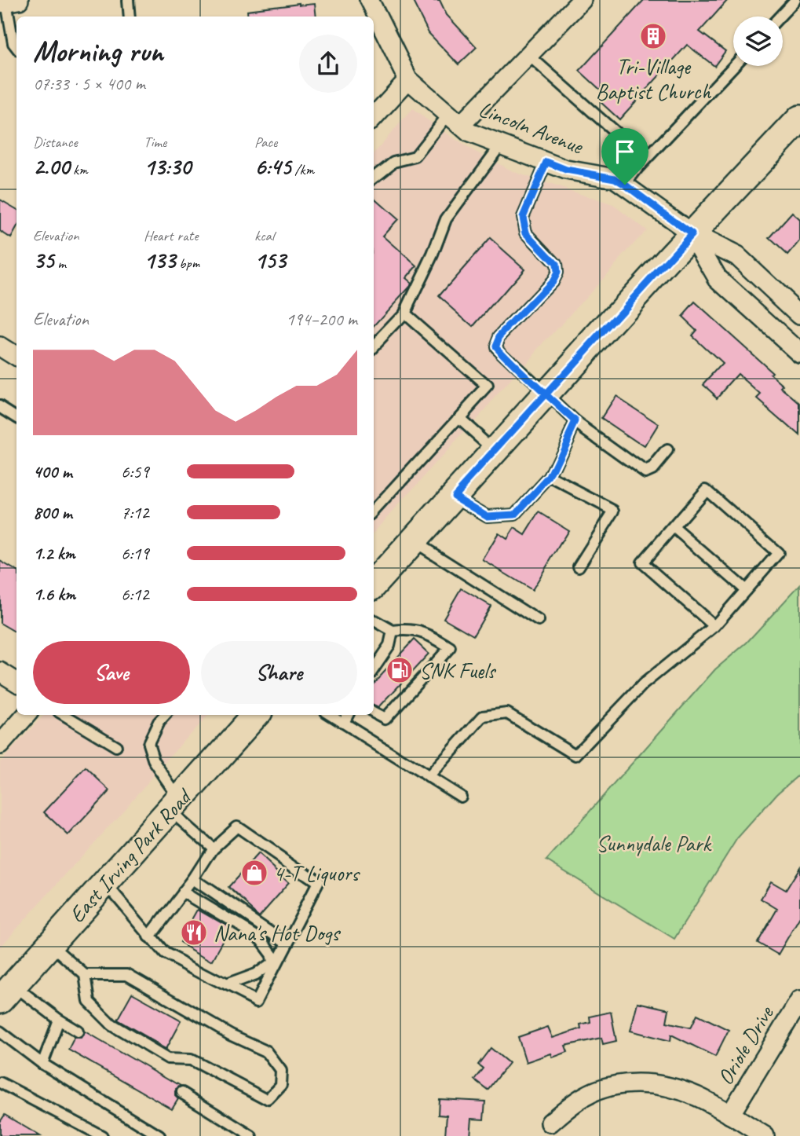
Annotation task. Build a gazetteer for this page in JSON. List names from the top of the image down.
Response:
{
  "streets": {
    "main road": ["East Irving Park Road"],
    "street": ["Lincoln Avenue", "Oriole Drive"]
  },
  "parks": ["Sunnydale Park"],
  "places": {
    "building": ["Tri-Village Baptist Church"],
    "fuel station": ["SNK Fuels"],
    "shop": ["4-T Liquors"],
    "restaurant": ["Nana's Hot Dogs"]
  },
  "page": {
    "heading": ["Morning run", "07:33 · 5 × 400 m"],
    "stats": [
      ["Distance", "2.00 km"],
      ["Time", "13:30"],
      ["Pace", "6:45 /km"],
      ["Elevation", "35 m"],
      ["Heart rate", "133 bpm"],
      ["kcal", "153"]
    ],
    "chart": ["Elevation", "194–200 m"],
    "list": [
      {
        "name": "400 m",
        "note": "6:59"
      },
      {
        "name": "800 m",
        "note": "7:12"
      },
      {
        "name": "1.2 km",
        "note": "6:19"
      },
      {
        "name": "1.6 km",
        "note": "6:12"
      }
    ],
    "buttons": ["Save", "Share"]
  }
}
